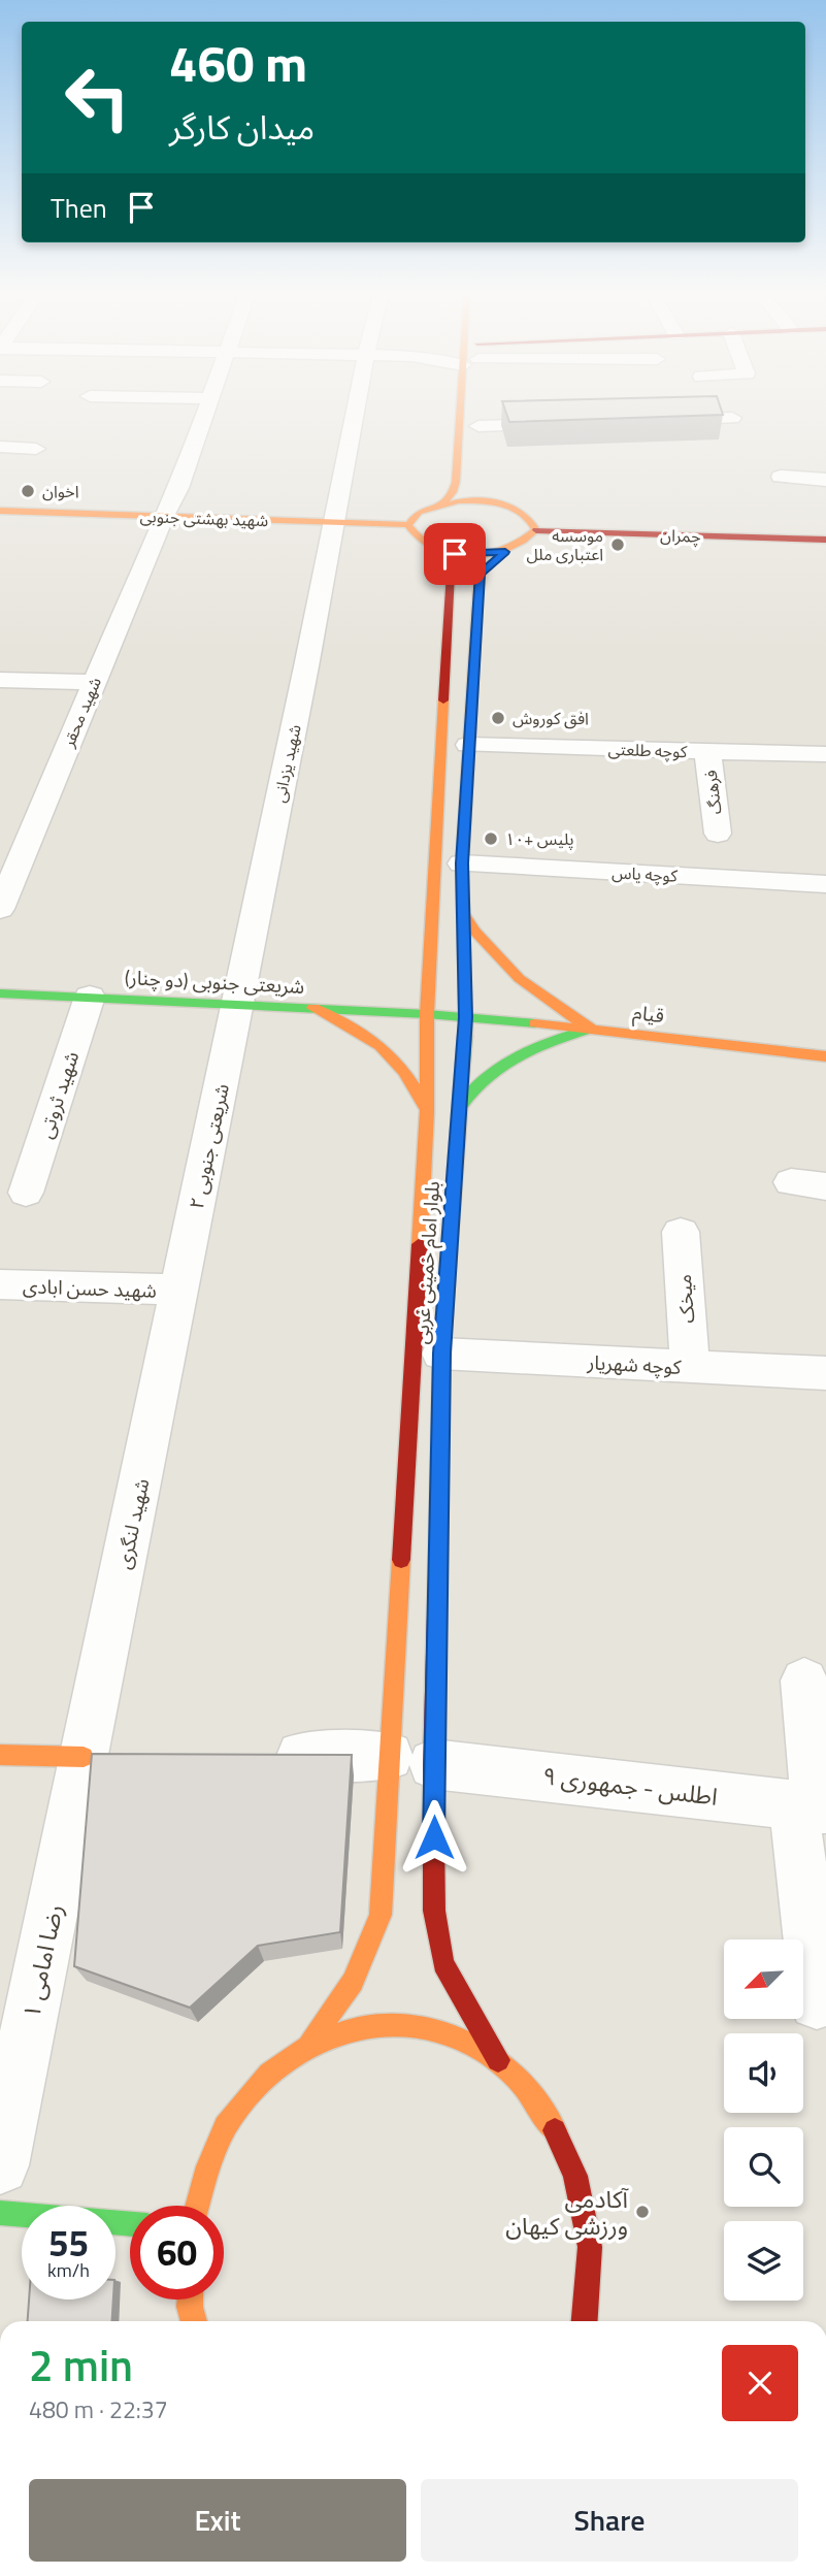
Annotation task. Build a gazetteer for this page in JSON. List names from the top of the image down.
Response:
{
  "streets": {
    "main road": [
      "شهید بهشتی جنوبی",
      "چمران",
      "شریعتی جنوبی (دو چنار)",
      "قیام",
      "بلوار امام خمینی غربی"
    ],
    "street": [
      "شهید محقر",
      "کوچه طلعتی",
      "شهید یزدانی",
      "فرهنگ",
      "کوچه یاس",
      "شهید ثروتی",
      "شریعتی جنوبی ۲",
      "شهید حسن ابادی",
      "میخک",
      "کوچه شهریار",
      "شهید لنگری",
      "اطلس - جمهوری ۹",
      "رضا امامی ۱"
    ]
  },
  "crossings": [
    ["شهید بهشتی جنوبی", "شهید محقر"],
    ["شهید بهشتی جنوبی", "شهید یزدانی"],
    ["چمران", "بلوار امام خمینی غربی"],
    ["کوچه طلعتی", "فرهنگ"],
    ["کوچه طلعتی", "بلوار امام خمینی غربی"],
    ["شهید یزدانی", "شریعتی جنوبی (دو چنار)"],
    ["شهید یزدانی", "شریعتی جنوبی ۲"],
    ["کوچه یاس", "بلوار امام خمینی غربی"],
    ["شریعتی جنوبی (دو چنار)", "قیام"],
    ["شریعتی جنوبی (دو چنار)", "شهید ثروتی"],
    ["شریعتی جنوبی (دو چنار)", "شریعتی جنوبی ۲"],
    ["شریعتی جنوبی (دو چنار)", "بلوار امام خمینی غربی"],
    ["قیام", "بلوار امام خمینی غربی"],
    ["شریعتی جنوبی ۲", "شهید حسن ابادی"],
    ["شریعتی جنوبی ۲", "شهید لنگری"],
    ["بلوار امام خمینی غربی", "کوچه شهریار"],
    ["بلوار امام خمینی غربی", "اطلس - جمهوری ۹"],
    ["شهید حسن ابادی", "شهید لنگری"],
    ["میخک", "کوچه شهریار"],
    ["شهید لنگری", "رضا امامی ۱"]
  ],
  "places": [
    "اخوان",
    "موسسه اعتباری ملل",
    "افق کوروش",
    "پلیس +۱۰",
    "آکادمی ورزشی کیهان"
  ],
  "north": "bottom left",
  "page": {
    "turn": ["460 m", "میدان کارگر"],
    "then": "Then",
    "speed": "55 km/h",
    "limit": "60",
    "heading": ["2 min", "480 m · 22:37"],
    "buttons": ["Exit", "Share"]
  }
}
